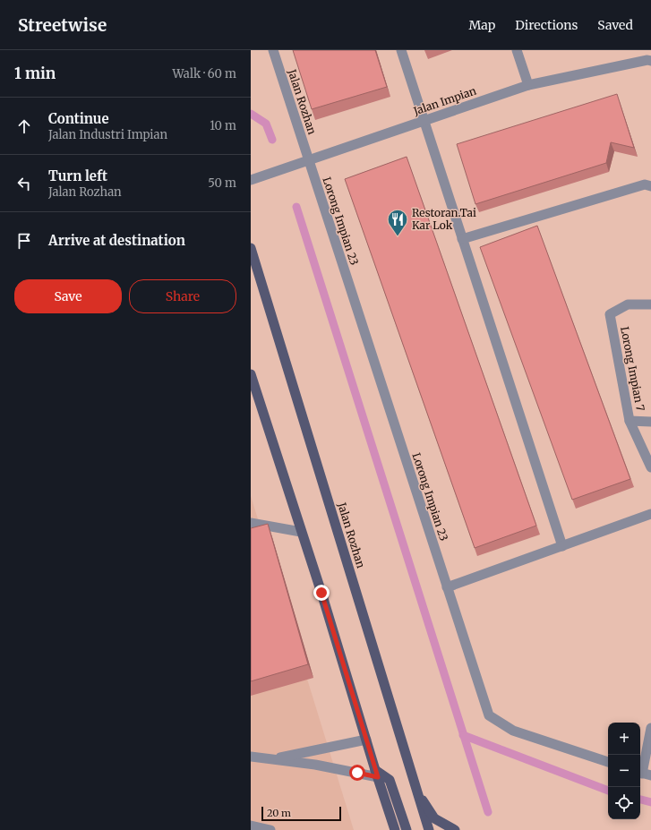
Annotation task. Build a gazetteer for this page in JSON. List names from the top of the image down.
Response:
{
  "streets": {
    "main road": ["Jalan Rozhan"],
    "street": ["Jalan Impian", "Lorong Impian 23", "Lorong Impian 7"]
  },
  "crossings": [
    ["Jalan Impian", "Jalan Rozhan"],
    ["Jalan Impian", "Lorong Impian 23"],
    ["Jalan Rozhan", "Lorong Impian 23"]
  ],
  "places": {
    "restaurant": ["Restoran.Tai Kar Lok"]
  },
  "scale_bar": "20 m",
  "page": {
    "header": "Streetwise",
    "nav": ["Map", "Directions", "Saved"],
    "heading": ["1 min", "Walk · 60 m"],
    "list": [
      ["Continue", "Jalan Industri Impian", "10 m"],
      ["Turn left", "Jalan Rozhan", "50 m"],
      "Arrive at destination"
    ],
    "buttons": ["Save", "Share"],
    "map_buttons": ["+", "−"],
    "scale": "20 m"
  }
}
